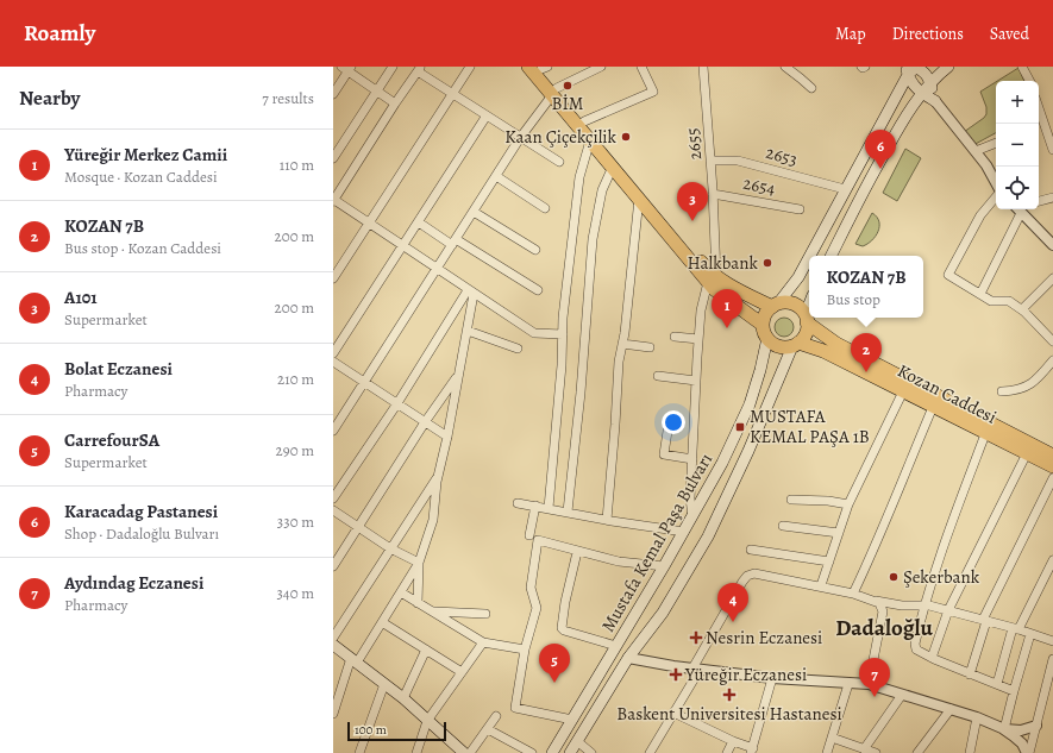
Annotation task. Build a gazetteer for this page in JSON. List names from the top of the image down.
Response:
{
  "streets": {
    "highway": ["Kozan Caddesi"],
    "main road": ["Mustafa Kemal Paşa Bulvarı"],
    "street": ["2655", "2653", "2654"]
  },
  "crossings": [
    ["2655", "2653"],
    ["2655", "2654"],
    ["2655", "Mustafa Kemal Paşa Bulvarı"],
    ["Kozan Caddesi", "Mustafa Kemal Paşa Bulvarı"]
  ],
  "districts": ["Dadaloğlu"],
  "places": {
    "other": [
      "BİM",
      "Kaan Çiçekçilik",
      "Halkbank",
      "Şekerbank"
    ],
    "transit": ["MUSTAFA KEMAL PAŞA 1B"],
    "health": ["Nesrin Eczanesi", "Yüreğir Eczanesi", "Baskent Universitesi Hastanesi"]
  },
  "scale_bar": "100 m",
  "page": {
    "header": "Roamly",
    "nav": ["Map", "Directions", "Saved"],
    "heading": ["Nearby", "7 results"],
    "map_buttons": ["+", "−"],
    "list": [
      {
        "mark": "1",
        "name": "Yüreğir Merkez Camii",
        "note": "Mosque · Kozan Caddesi",
        "value": "110 m"
      },
      {
        "mark": "2",
        "name": "KOZAN 7B",
        "note": "Bus stop · Kozan Caddesi",
        "value": "200 m"
      },
      {
        "mark": "3",
        "name": "A101",
        "note": "Supermarket",
        "value": "200 m"
      },
      {
        "mark": "4",
        "name": "Bolat Eczanesi",
        "note": "Pharmacy",
        "value": "210 m"
      },
      {
        "mark": "5",
        "name": "CarrefourSA",
        "note": "Supermarket",
        "value": "290 m"
      },
      {
        "mark": "6",
        "name": "Karacadag Pastanesi",
        "note": "Shop · Dadaloğlu Bulvarı",
        "value": "330 m"
      },
      {
        "mark": "7",
        "name": "Aydındag Eczanesi",
        "note": "Pharmacy",
        "value": "340 m"
      }
    ],
    "pins": [
      "6",
      "3",
      "1",
      "2",
      "4",
      "5",
      "7"
    ],
    "popup": ["KOZAN 7B", "Bus stop"],
    "scale": "100 m"
  }
}
